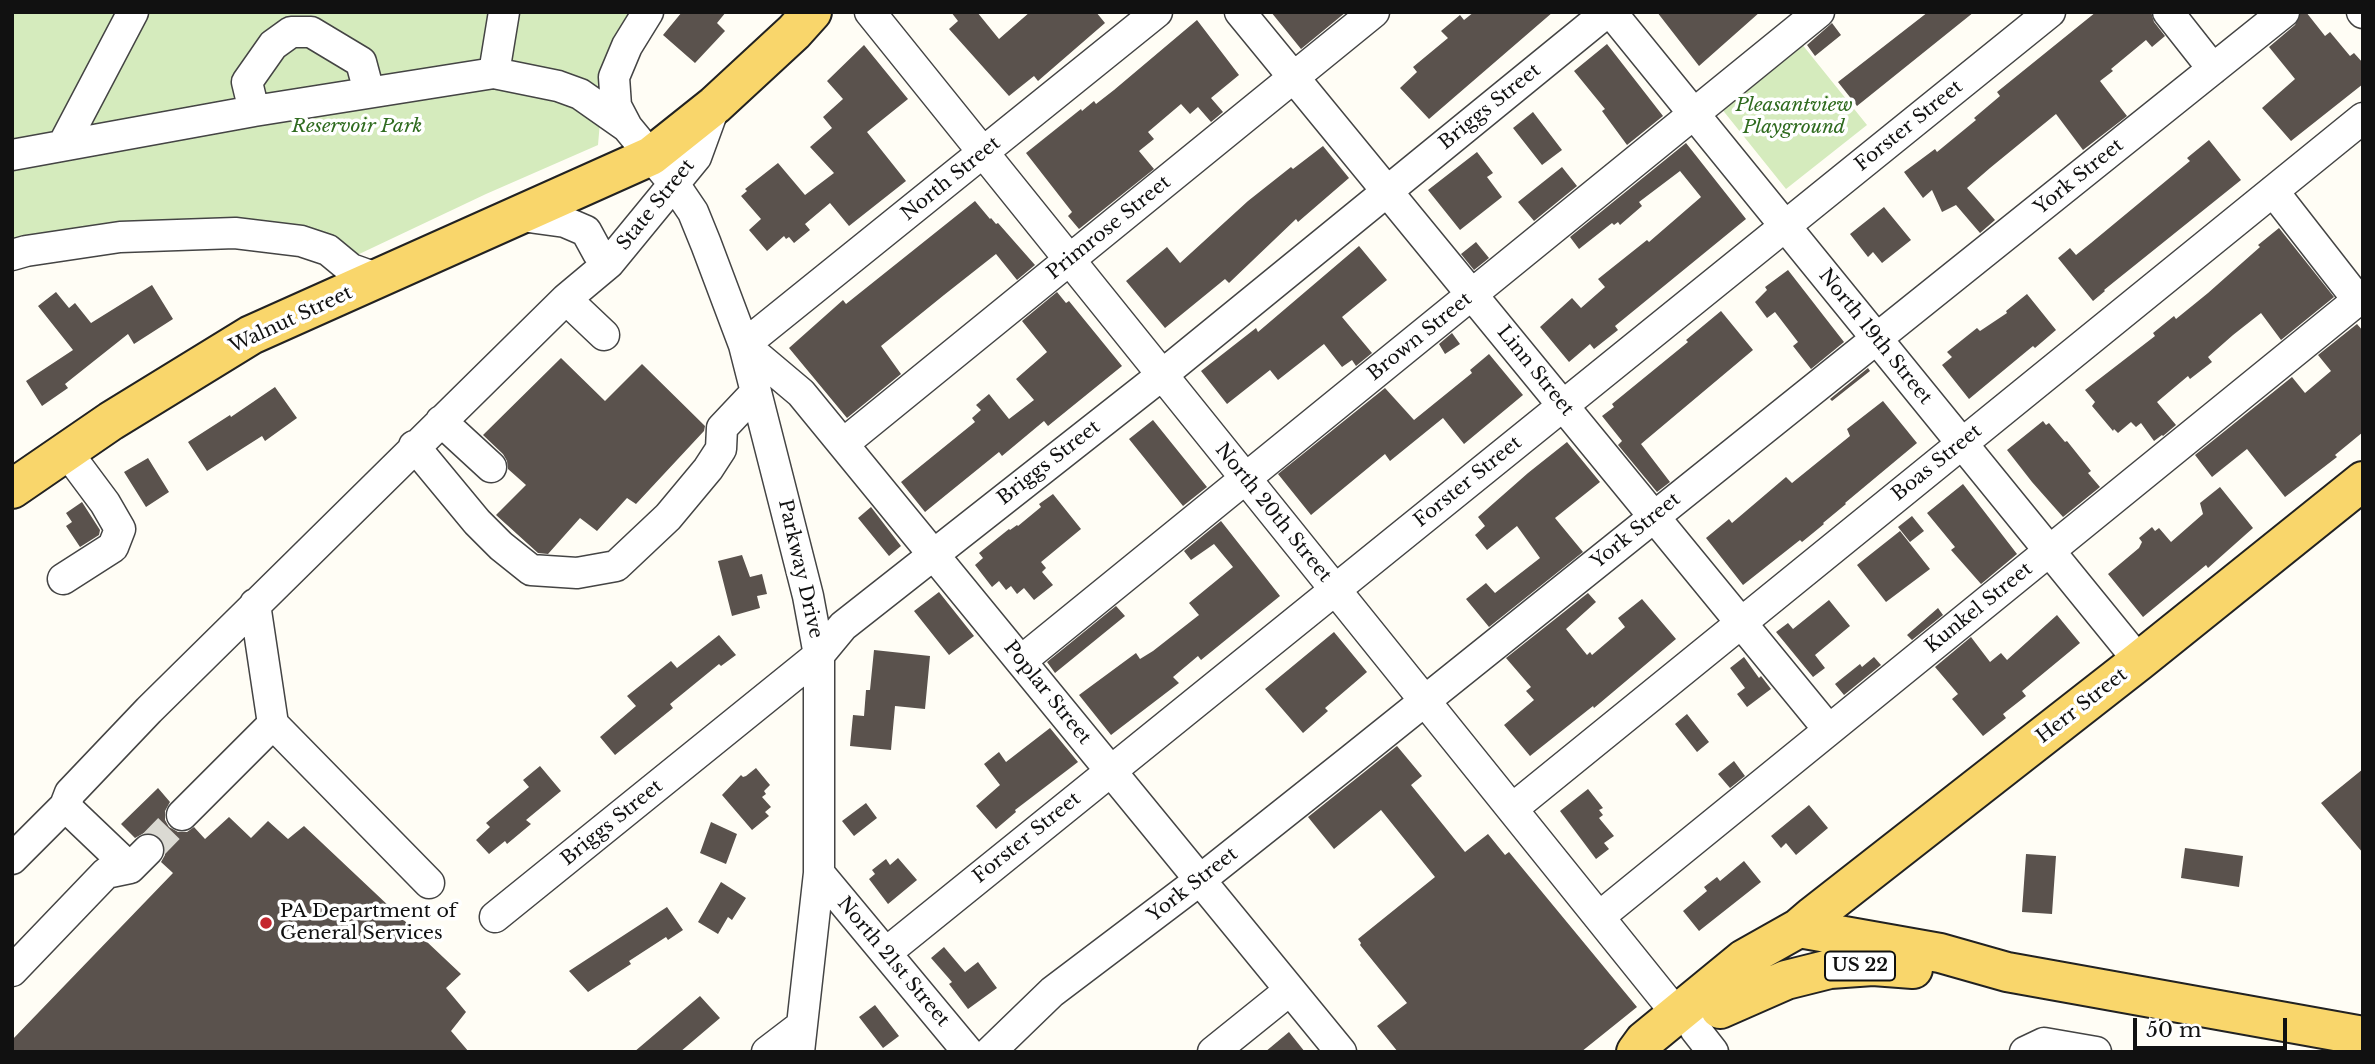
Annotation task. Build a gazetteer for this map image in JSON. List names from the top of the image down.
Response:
{
  "streets": {
    "main road": [
      "State Street",
      "Walnut Street",
      "Herr Street",
      "US 22"
    ],
    "street": [
      "Briggs Street",
      "Forster Street",
      "York Street",
      "North Street",
      "Primrose Street",
      "Brown Street",
      "North 19th Street",
      "Linn Street",
      "Boas Street",
      "North 20th Street",
      "Parkway Drive",
      "Kunkel Street",
      "Poplar Street",
      "North 21st Street"
    ]
  },
  "crossings": [
    ["Briggs Street", "North 19th Street"],
    ["Briggs Street", "Linn Street"],
    ["Briggs Street", "North 20th Street"],
    ["Briggs Street", "Parkway Drive"],
    ["Briggs Street", "Poplar Street"],
    ["Forster Street", "North 19th Street"],
    ["Forster Street", "Linn Street"],
    ["Forster Street", "North 20th Street"],
    ["Forster Street", "Poplar Street"],
    ["Forster Street", "North 21st Street"],
    ["York Street", "North 19th Street"],
    ["York Street", "Linn Street"],
    ["York Street", "North 20th Street"],
    ["York Street", "Poplar Street"],
    ["North Street", "North 20th Street"],
    ["North Street", "Parkway Drive"],
    ["North Street", "Poplar Street"],
    ["State Street", "Walnut Street"],
    ["State Street", "Parkway Drive"],
    ["Primrose Street", "Linn Street"],
    ["Primrose Street", "North 20th Street"],
    ["Primrose Street", "Poplar Street"],
    ["Walnut Street", "Parkway Drive"],
    ["Brown Street", "North 19th Street"],
    ["Brown Street", "Linn Street"],
    ["Brown Street", "North 20th Street"],
    ["Brown Street", "Poplar Street"],
    ["North 19th Street", "Boas Street"],
    ["North 19th Street", "Kunkel Street"],
    ["North 19th Street", "Herr Street"],
    ["Linn Street", "Boas Street"],
    ["Linn Street", "Kunkel Street"],
    ["Boas Street", "North 20th Street"],
    ["Boas Street", "Kunkel Street"],
    ["North 20th Street", "Kunkel Street"],
    ["North 20th Street", "Herr Street"],
    ["North 20th Street", "US 22"],
    ["Parkway Drive", "Poplar Street"],
    ["Parkway Drive", "North 21st Street"],
    ["Herr Street", "US 22"]
  ],
  "parks": ["Pleasantview Playground", "Reservoir Park"],
  "places": ["PA Department of General Services"],
  "scale_bar": "50 m"
}
